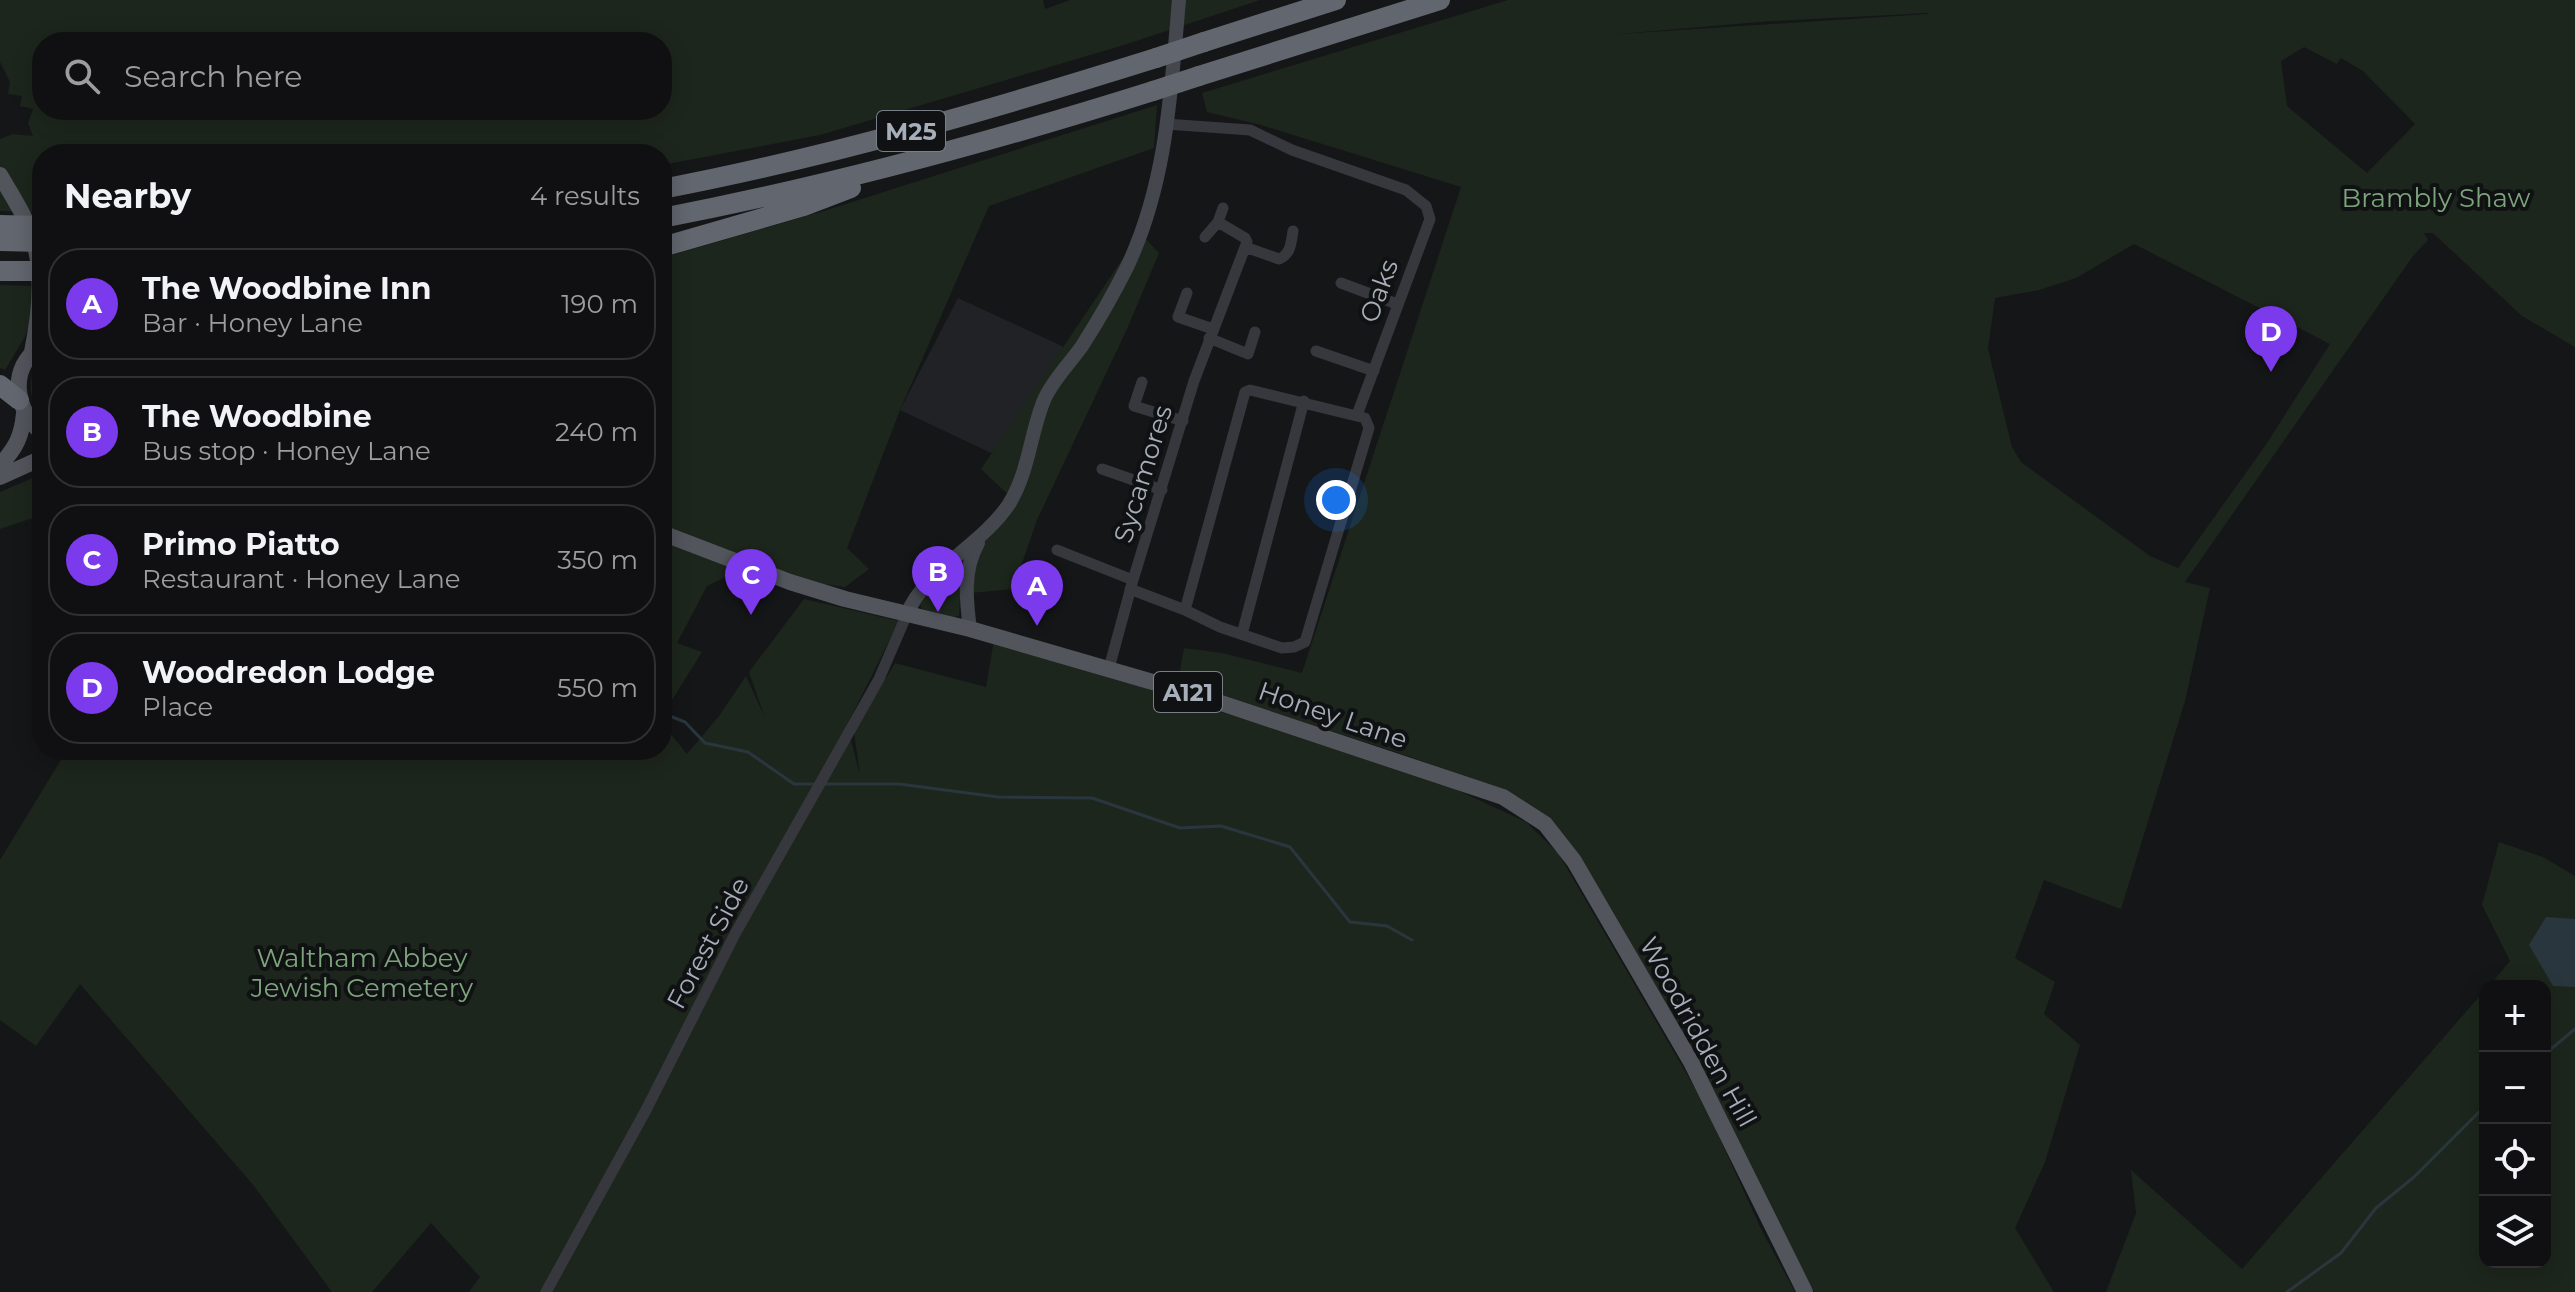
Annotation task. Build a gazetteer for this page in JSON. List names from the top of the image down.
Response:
{
  "streets": {
    "highway": ["M25"],
    "main road": ["A121", "Honey Lane", "Woodridden Hill"],
    "street": ["Oaks", "Sycamores", "Forest Side"]
  },
  "crossings": [
    ["Sycamores", "Honey Lane"],
    ["Honey Lane", "Forest Side"],
    ["Honey Lane", "Woodridden Hill"]
  ],
  "parks": ["Brambly Shaw", "Waltham Abbey Jewish Cemetery"],
  "page": {
    "search": "Search here",
    "heading": ["Nearby", "4 results"],
    "list": [
      {
        "mark": "A",
        "name": "The Woodbine Inn",
        "note": "Bar · Honey Lane",
        "value": "190 m"
      },
      {
        "mark": "B",
        "name": "The Woodbine",
        "note": "Bus stop · Honey Lane",
        "value": "240 m"
      },
      {
        "mark": "C",
        "name": "Primo Piatto",
        "note": "Restaurant · Honey Lane",
        "value": "350 m"
      },
      {
        "mark": "D",
        "name": "Woodredon Lodge",
        "note": "Place",
        "value": "550 m"
      }
    ],
    "pins": [
      "D",
      "B",
      "C",
      "A"
    ],
    "map_buttons": ["+", "−"]
  }
}
